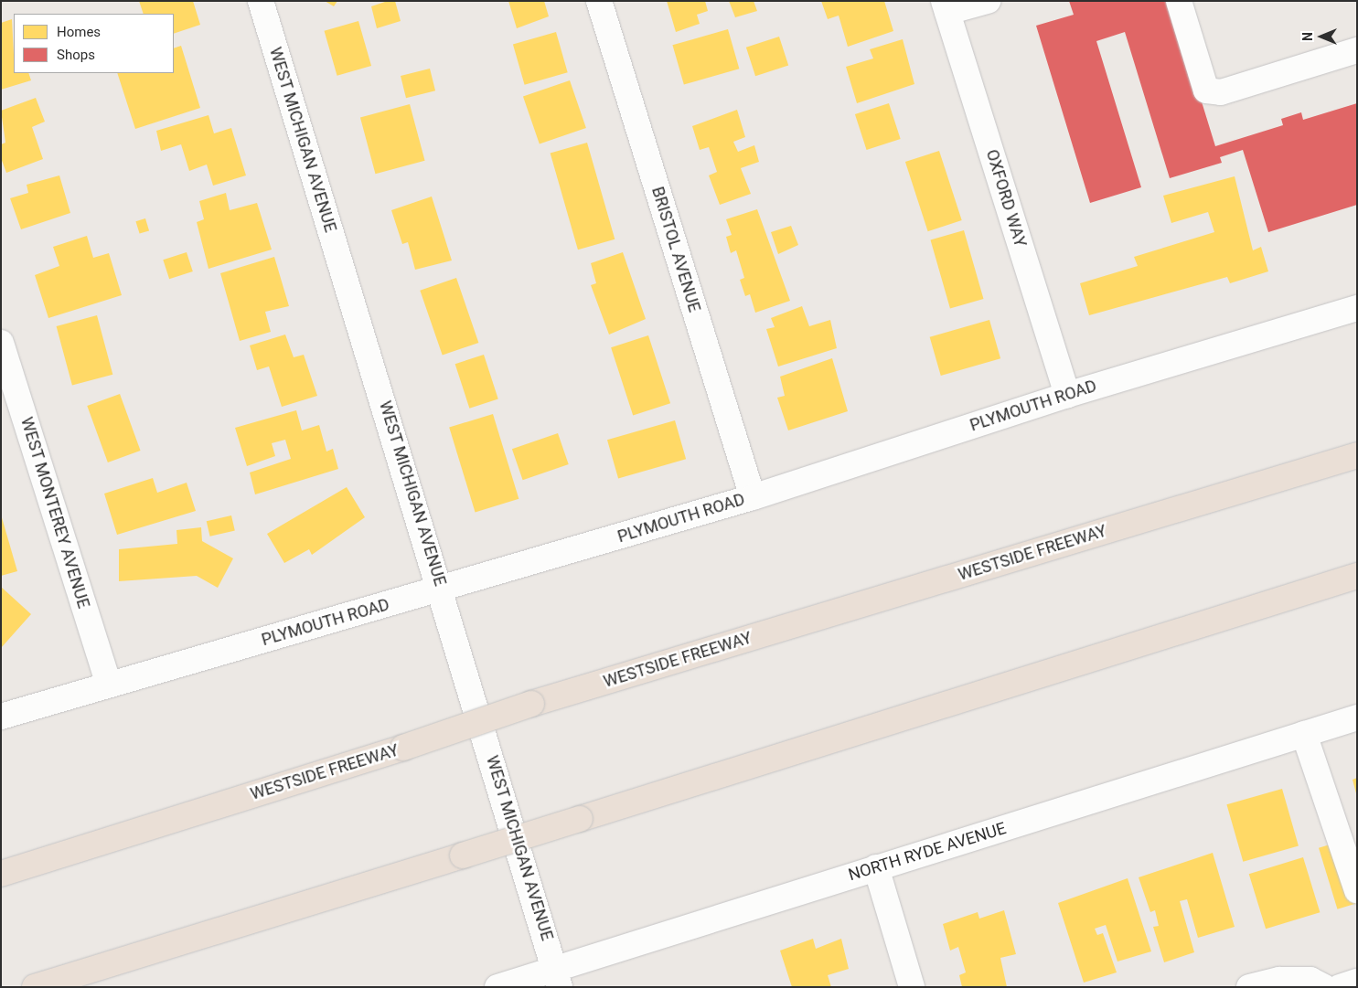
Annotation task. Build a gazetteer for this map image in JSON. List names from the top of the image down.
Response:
{
  "streets": {
    "highway": ["WESTSIDE FREEWAY"],
    "street": [
      "WEST MICHIGAN AVENUE",
      "OXFORD WAY",
      "BRISTOL AVENUE",
      "PLYMOUTH ROAD",
      "WEST MONTEREY AVENUE",
      "NORTH RYDE AVENUE"
    ]
  },
  "crossings": [
    ["WEST MICHIGAN AVENUE", "PLYMOUTH ROAD"],
    ["WEST MICHIGAN AVENUE", "NORTH RYDE AVENUE"],
    ["OXFORD WAY", "PLYMOUTH ROAD"],
    ["BRISTOL AVENUE", "PLYMOUTH ROAD"],
    ["PLYMOUTH ROAD", "WEST MONTEREY AVENUE"]
  ],
  "legend": ["Homes", "Shops"],
  "north": "left"
}
